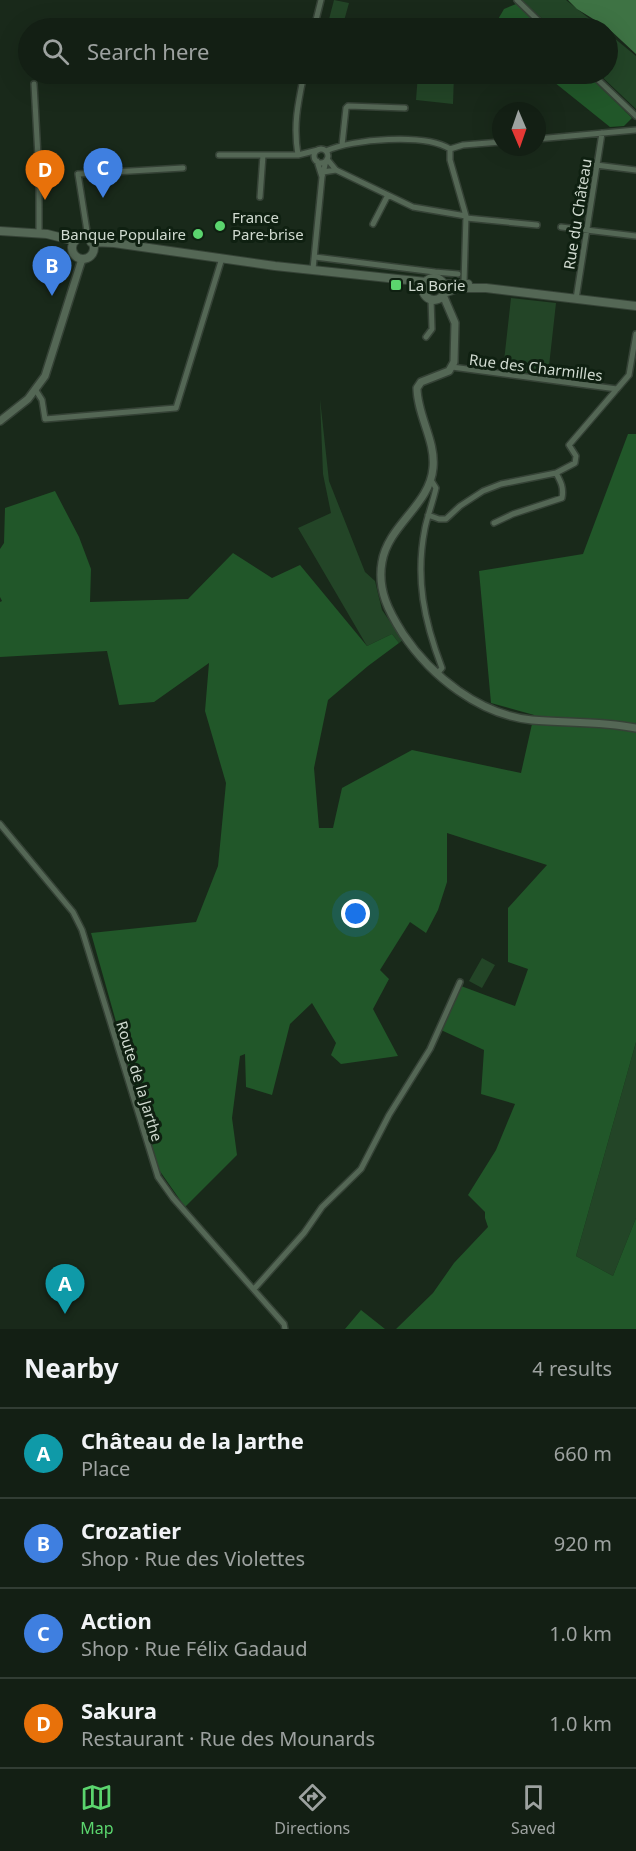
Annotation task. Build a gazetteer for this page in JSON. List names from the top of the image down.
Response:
{
  "streets": {
    "street": ["Rue du Château", "Rue des Charmilles", "Route de la Jarthe"]
  },
  "places": {
    "other": ["France Pare-brise", "Banque Populaire"],
    "transit": ["La Borie"]
  },
  "north": "bottom",
  "page": {
    "search": "Search here",
    "pins": [
      "C",
      "D",
      "B",
      "A"
    ],
    "heading": ["Nearby", "4 results"],
    "list": [
      {
        "mark": "A",
        "name": "Château de la Jarthe",
        "note": "Place",
        "value": "660 m"
      },
      {
        "mark": "B",
        "name": "Crozatier",
        "note": "Shop · Rue des Violettes",
        "value": "920 m"
      },
      {
        "mark": "C",
        "name": "Action",
        "note": "Shop · Rue Félix Gadaud",
        "value": "1.0 km"
      },
      {
        "mark": "D",
        "name": "Sakura",
        "note": "Restaurant · Rue des Mounards",
        "value": "1.0 km"
      }
    ],
    "nav": ["Map", "Directions", "Saved"]
  }
}
